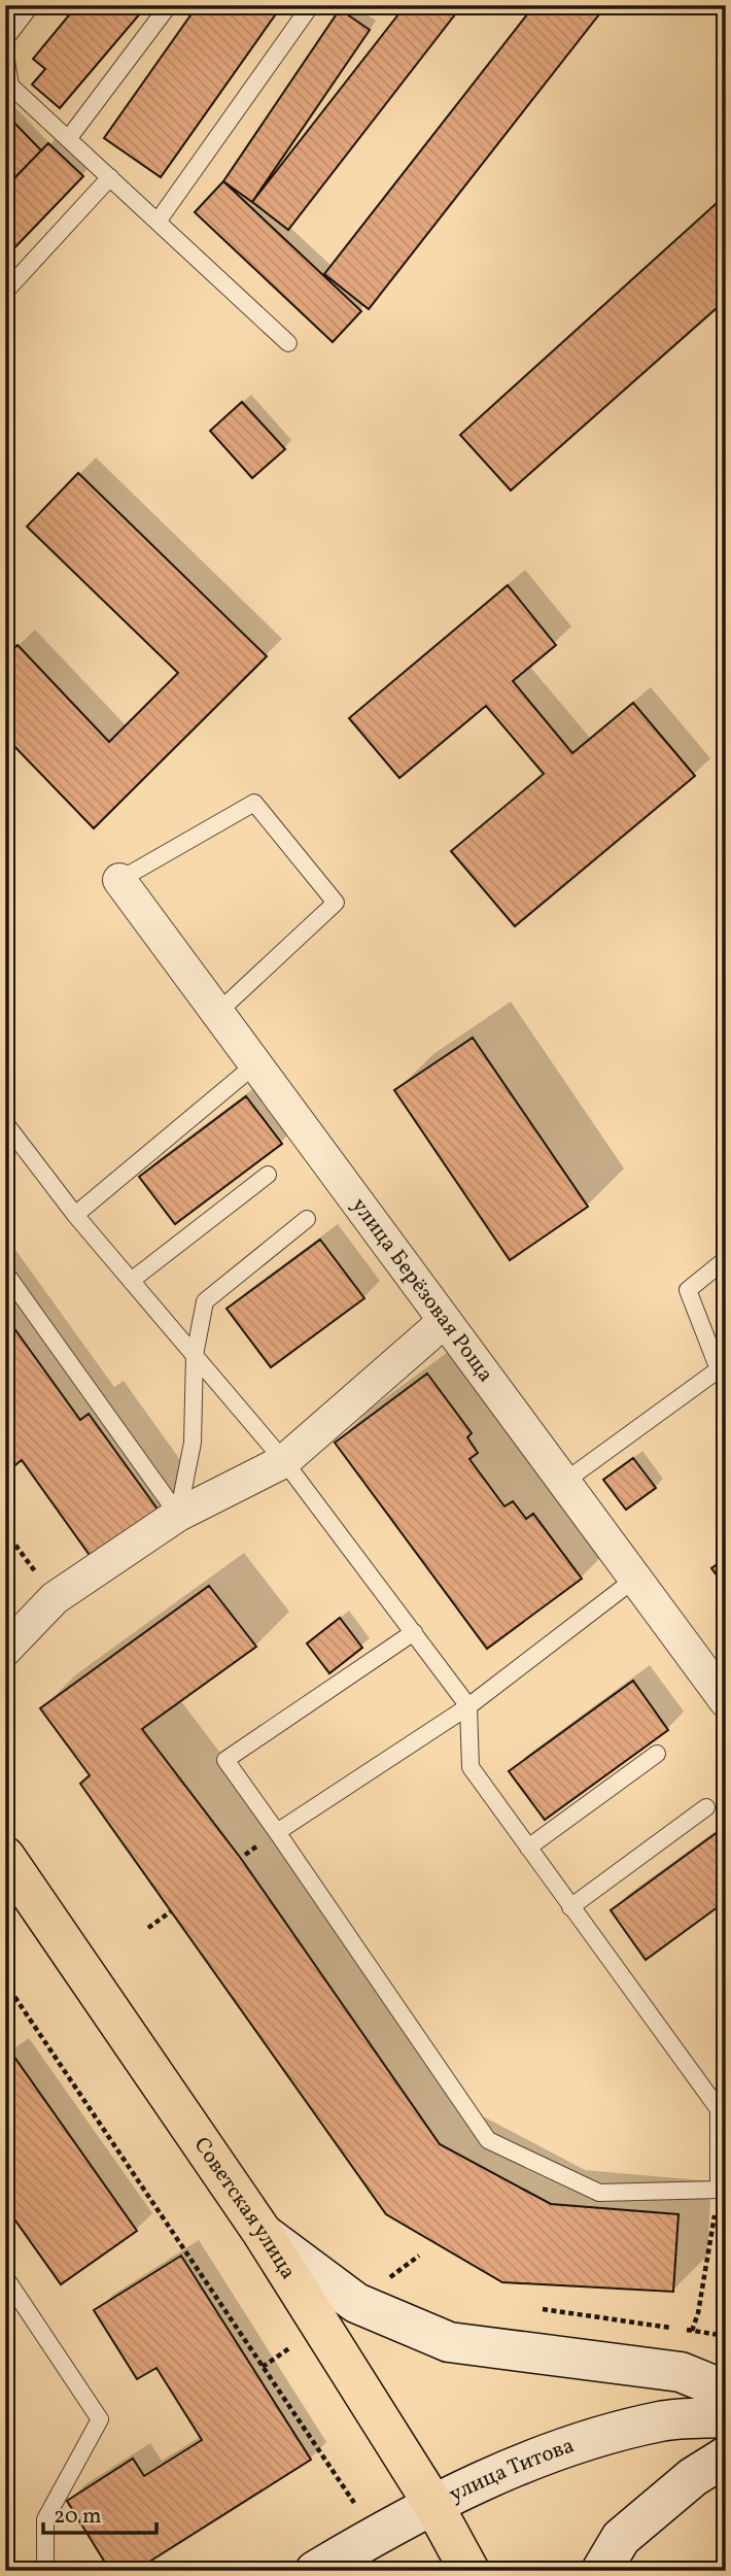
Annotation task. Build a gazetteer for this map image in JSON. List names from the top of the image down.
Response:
{
  "streets": {
    "main road": ["Советская улица", "улица Титова"],
    "street": ["улица Берёзовая Роща"]
  },
  "crossings": [
    ["Советская улица", "улица Титова"]
  ],
  "scale_bar": "20 m"
}
